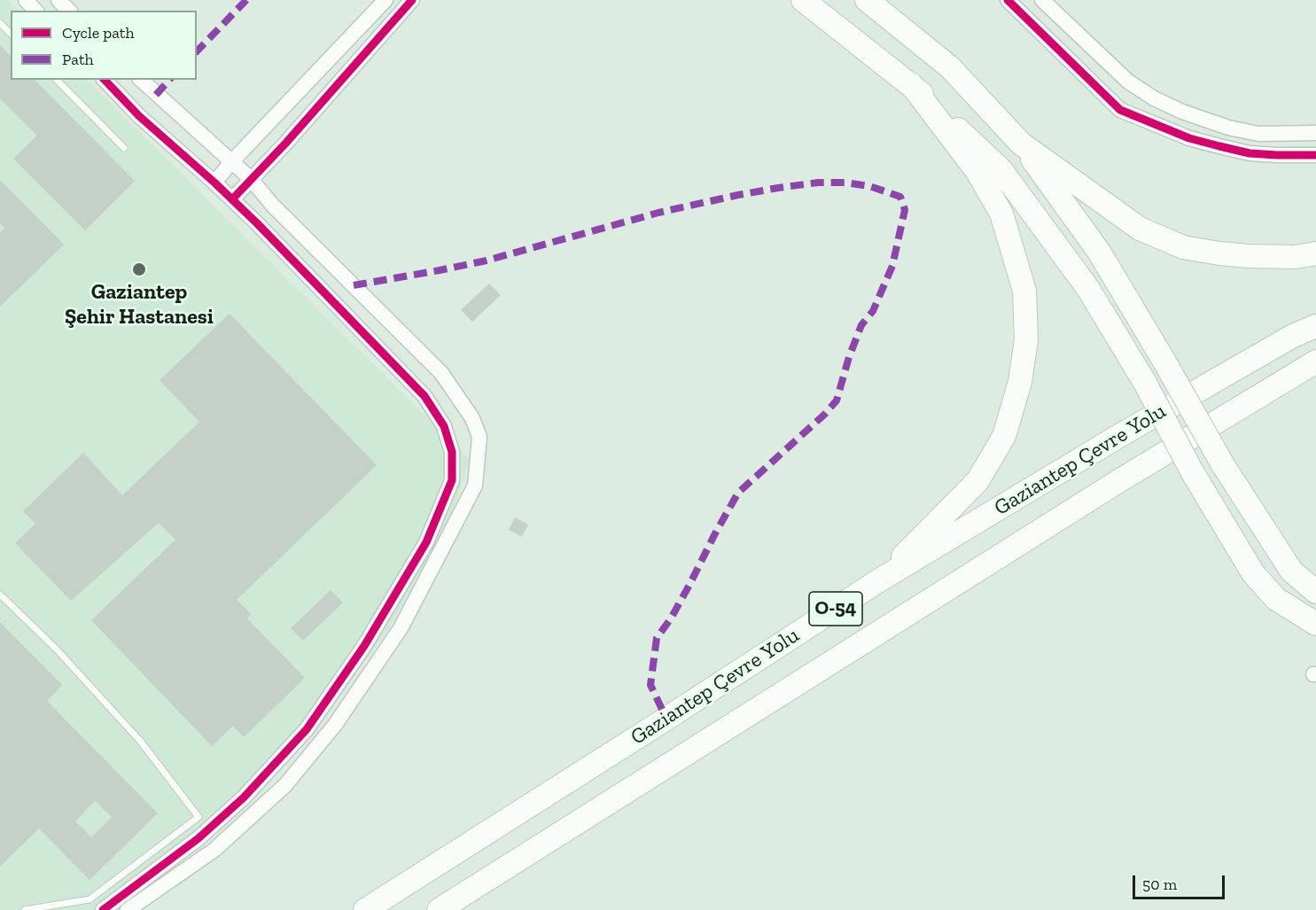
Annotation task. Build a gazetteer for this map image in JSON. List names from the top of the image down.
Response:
{
  "streets": {
    "highway": ["Gaziantep Çevre Yolu", "O-54"]
  },
  "places": ["Gaziantep Şehir Hastanesi"],
  "legend": ["Cycle path", "Path"],
  "scale_bar": "50 m"
}
